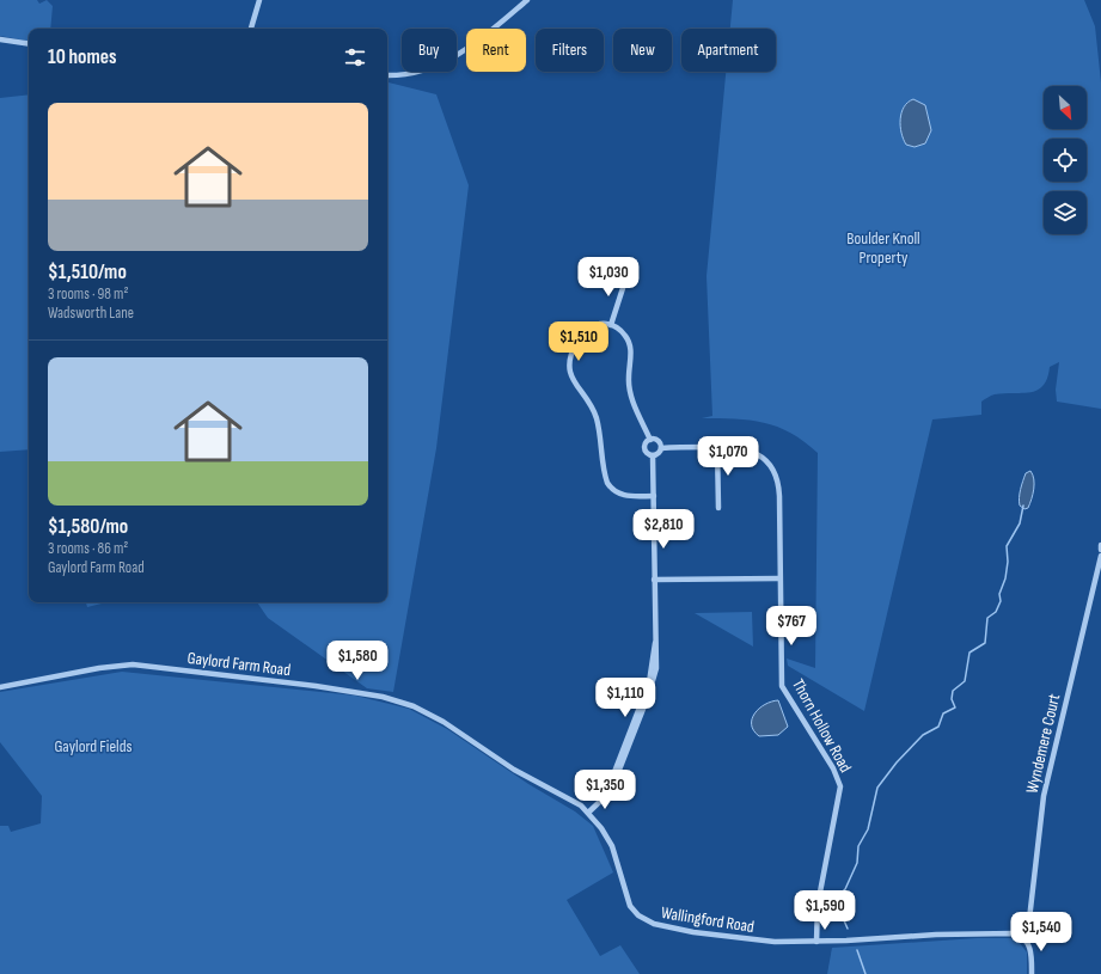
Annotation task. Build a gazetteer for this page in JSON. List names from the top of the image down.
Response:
{
  "streets": {
    "street": [
      "Gaylord Farm Road",
      "Thorn Hollow Road",
      "Wyndemere Court",
      "Wallingford Road"
    ]
  },
  "crossings": [
    ["Gaylord Farm Road", "Wallingford Road"],
    ["Thorn Hollow Road", "Wallingford Road"],
    ["Wyndemere Court", "Wallingford Road"]
  ],
  "parks": ["Boulder Knoll Property", "Gaylord Fields"],
  "north": "bottom right",
  "page": {
    "chip": [
      "Buy",
      "Rent",
      "Filters",
      "New",
      "Apartment"
    ],
    "heading": "10 homes",
    "list": [
      {
        "name": "$1,510/mo",
        "note": "3 rooms · 98 m² · Wadsworth Lane"
      },
      {
        "name": "$1,580/mo",
        "note": "3 rooms · 86 m² · Gaylord Farm Road"
      }
    ],
    "price": [
      "$1,030",
      "$1,510",
      "$1,070",
      "$2,810",
      "$767",
      "$1,580",
      "$1,110",
      "$1,350",
      "$1,590",
      "$1,540"
    ]
  }
}
